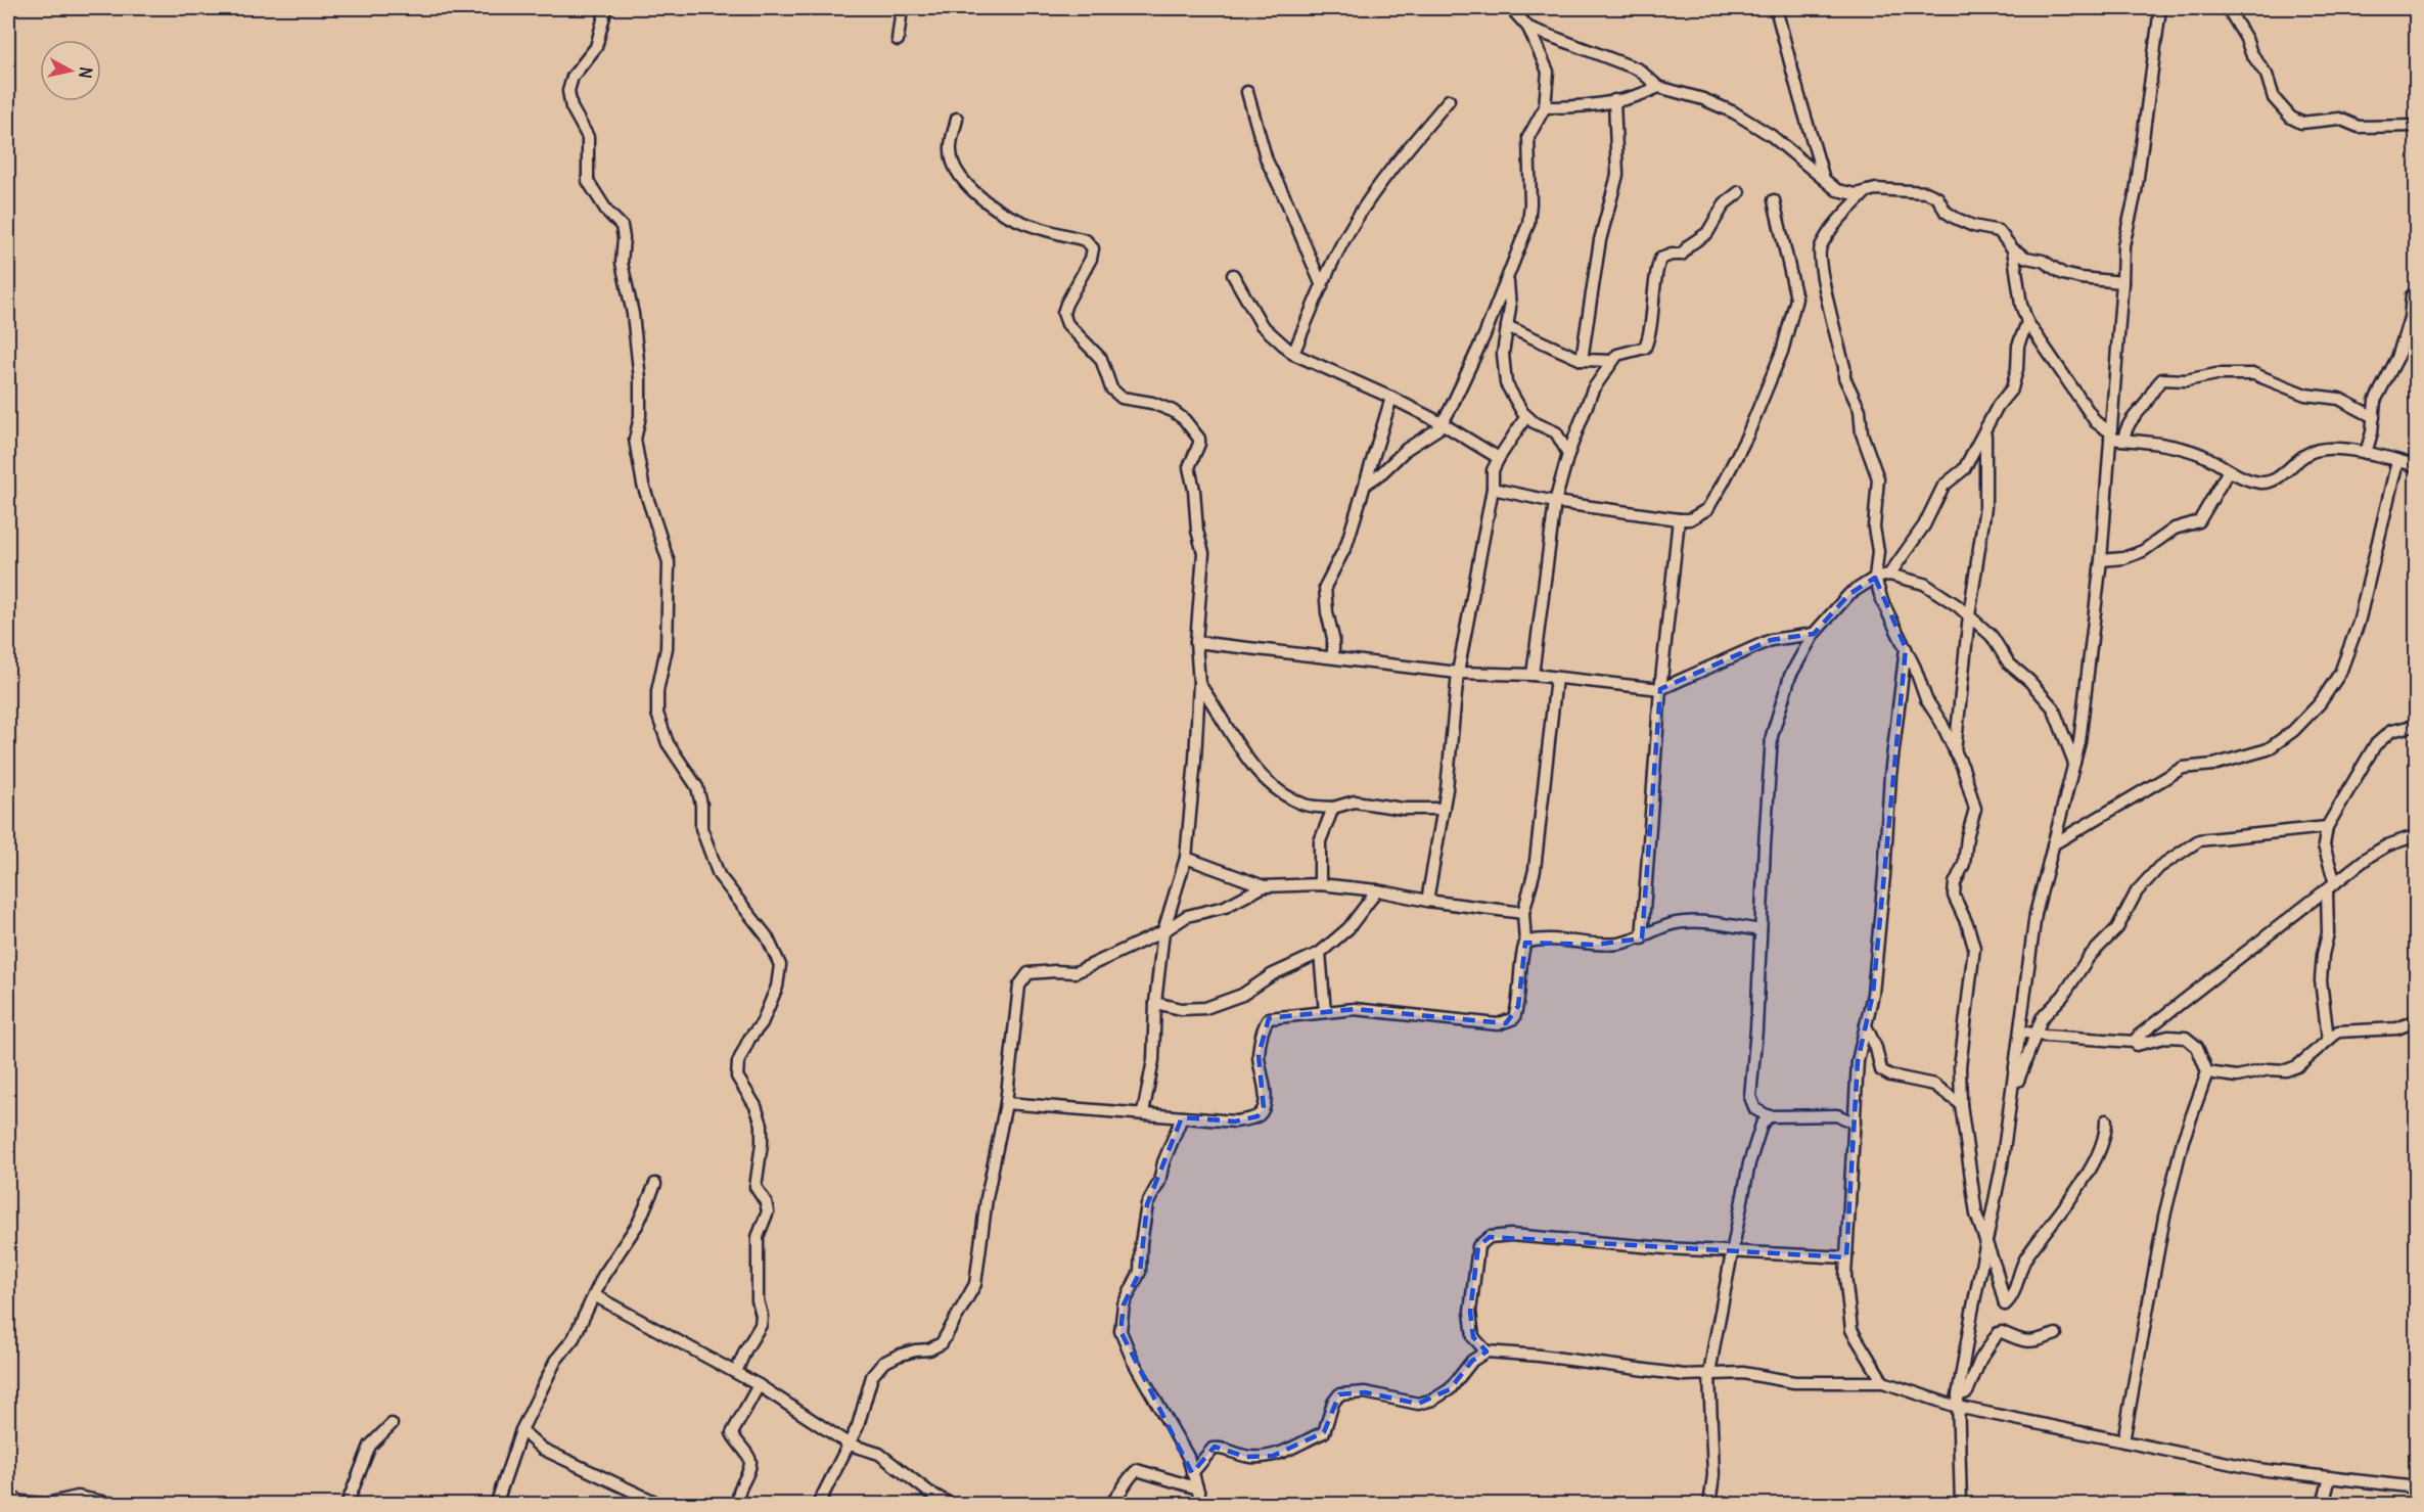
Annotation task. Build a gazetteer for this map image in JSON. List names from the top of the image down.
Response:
{
  "north": "right"
}
